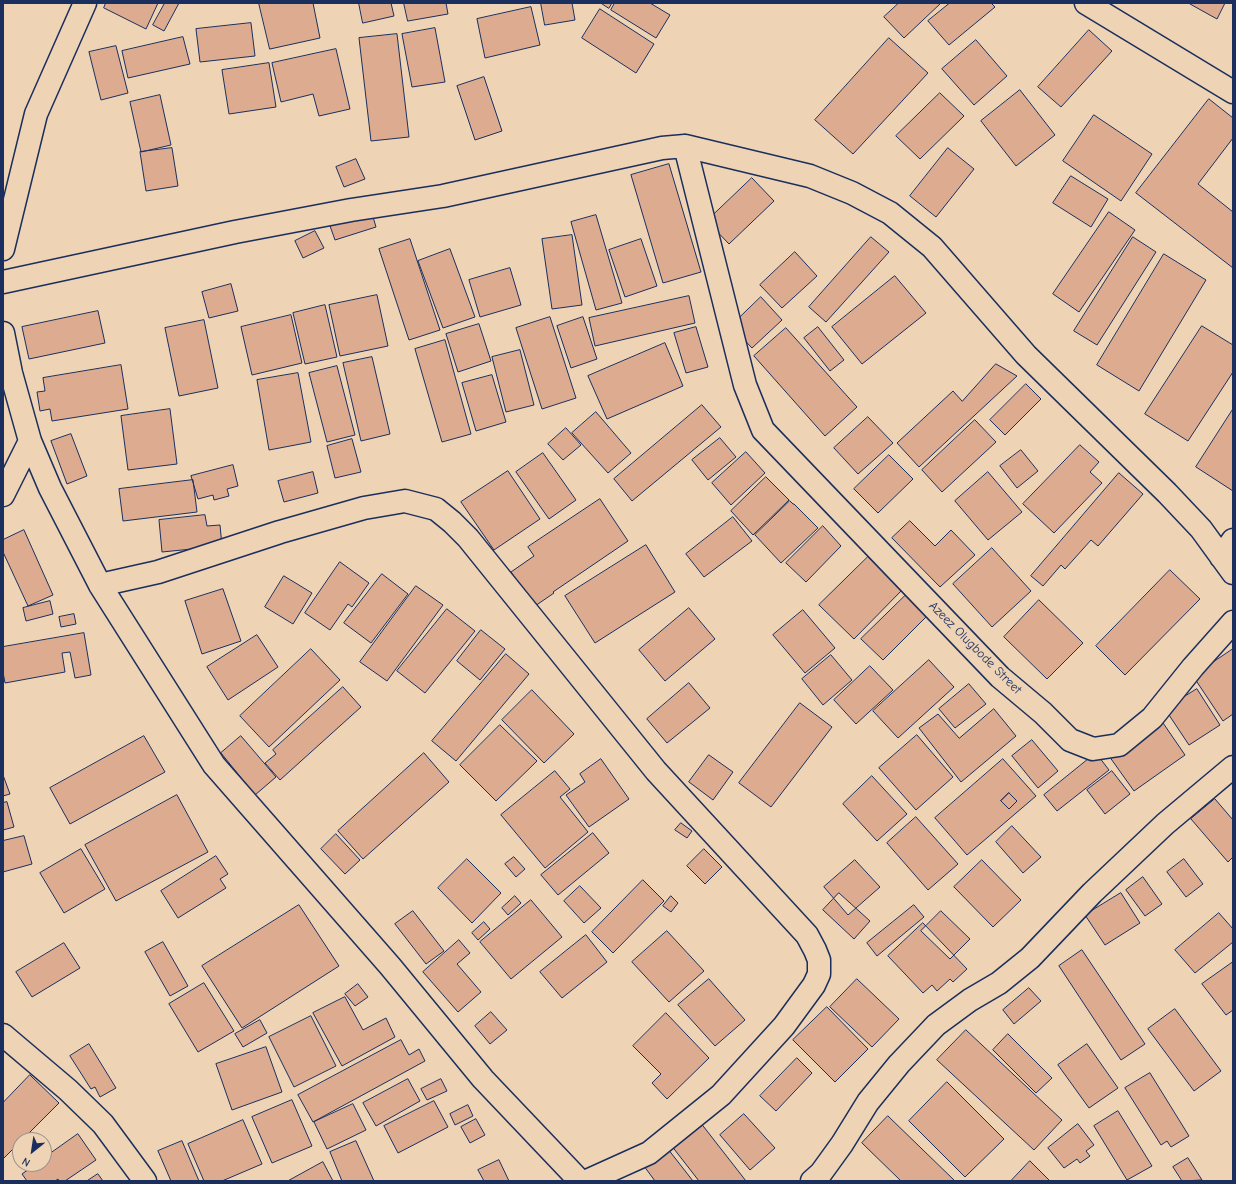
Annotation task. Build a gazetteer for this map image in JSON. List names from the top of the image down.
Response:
{
  "streets": {
    "street": ["Azeez Olugbode Street"]
  },
  "north": "bottom left"
}
